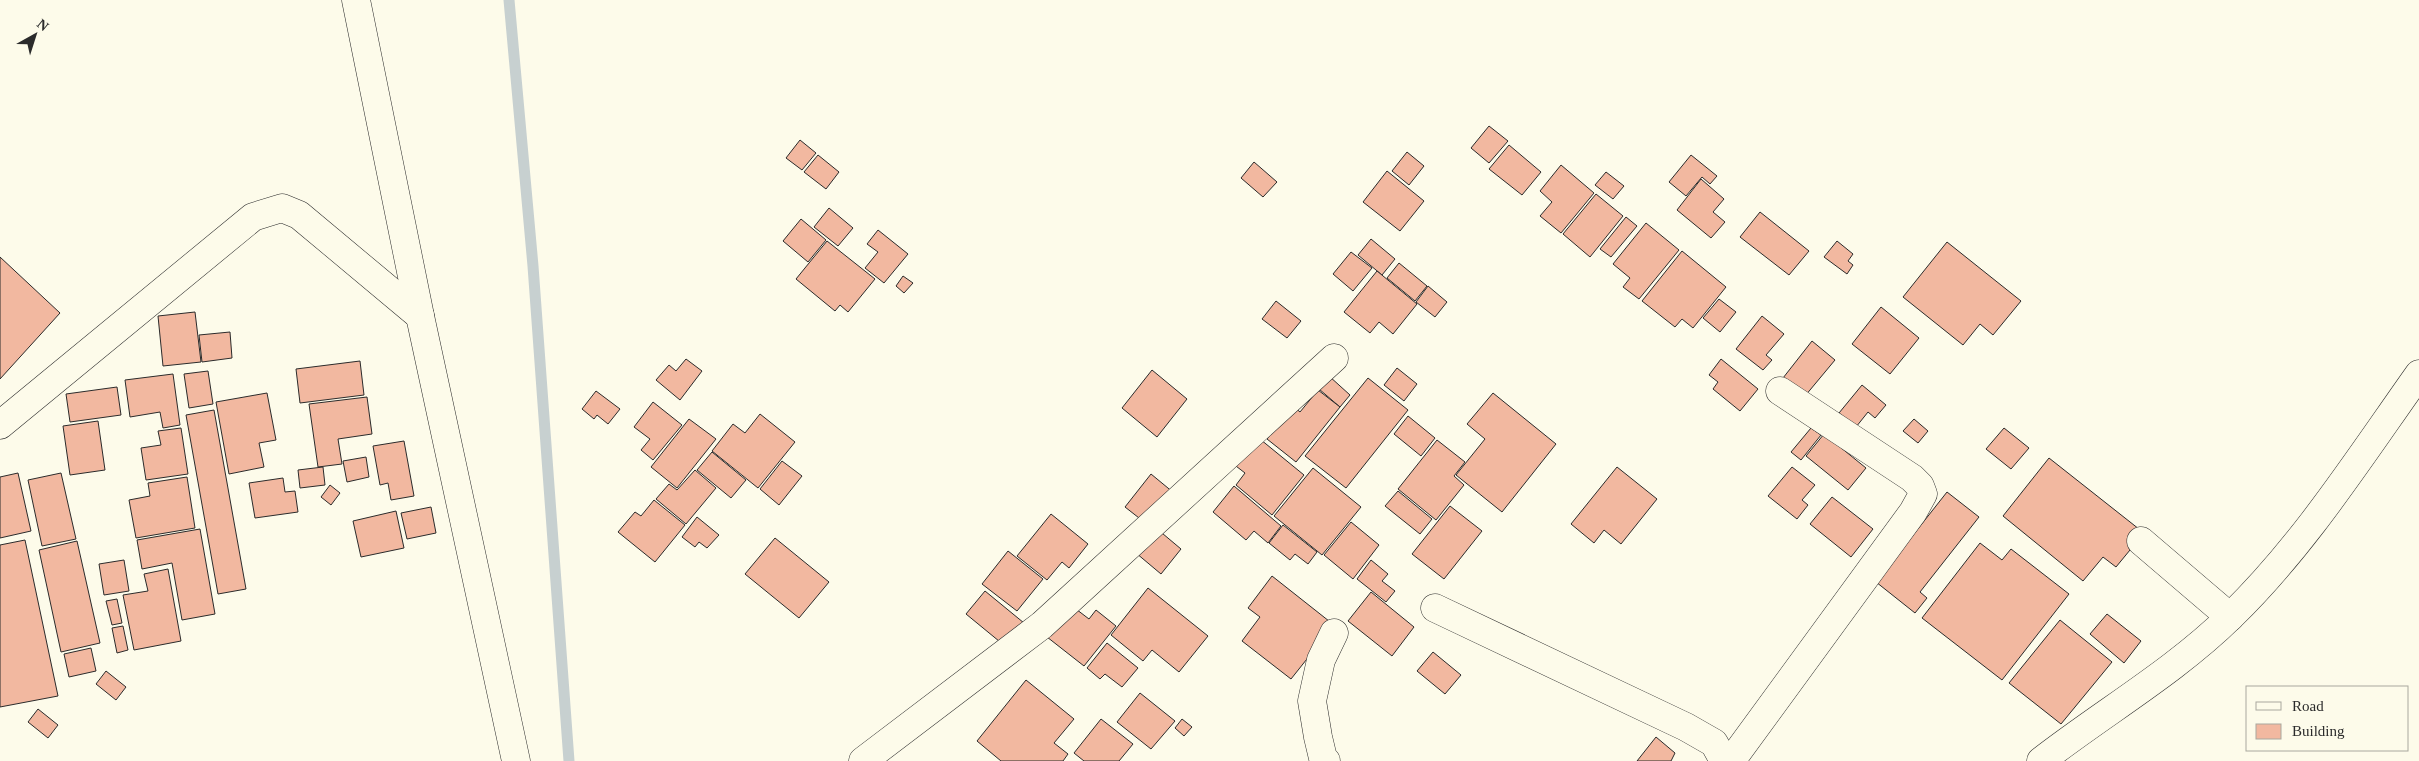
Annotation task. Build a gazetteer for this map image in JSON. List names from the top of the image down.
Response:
{
  "legend": ["Road", "Building"],
  "north": "top right"
}
